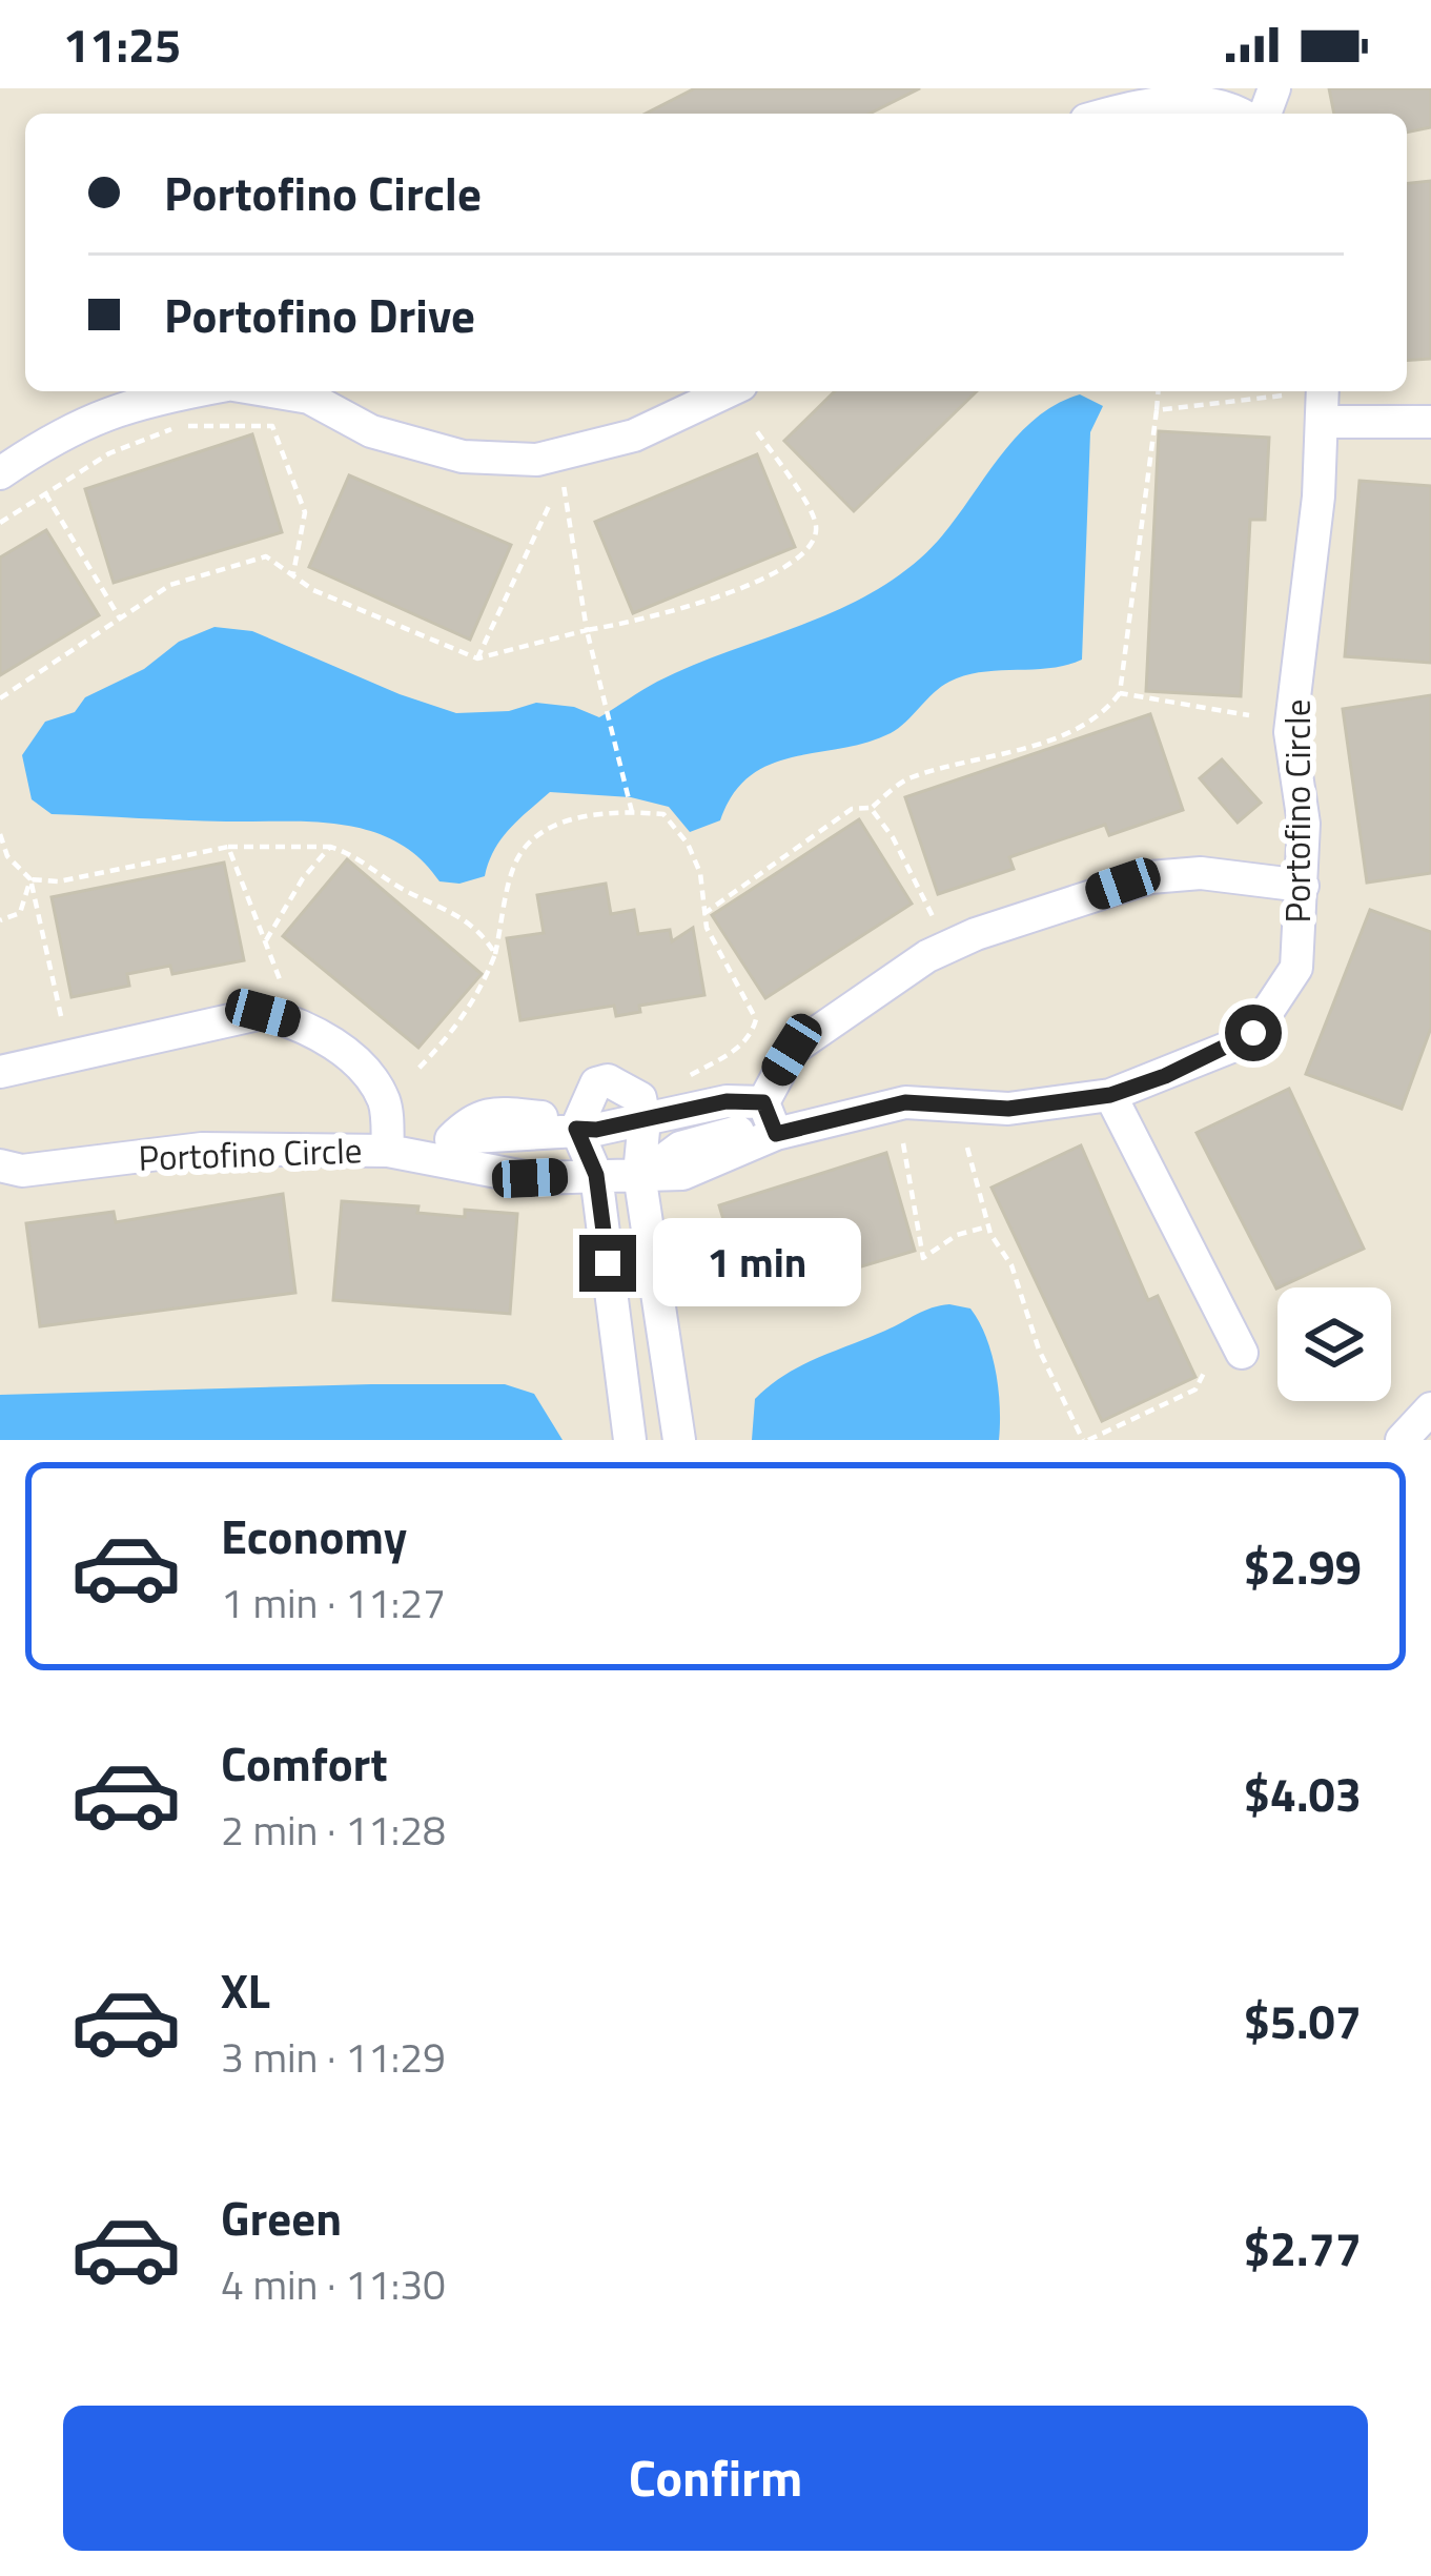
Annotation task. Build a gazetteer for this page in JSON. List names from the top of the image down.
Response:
{
  "streets": {
    "street": ["Portofino Circle"]
  },
  "page": {
    "status": "11:25",
    "banner": ["Portofino Circle", "Portofino Drive"],
    "bubble": "1 min",
    "list": [
      {
        "name": "Economy",
        "note": "1 min · 11:27",
        "value": "$2.99"
      },
      {
        "name": "Comfort",
        "note": "2 min · 11:28",
        "value": "$4.03"
      },
      {
        "name": "XL",
        "note": "3 min · 11:29",
        "value": "$5.07"
      },
      {
        "name": "Green",
        "note": "4 min · 11:30",
        "value": "$2.77"
      }
    ],
    "buttons": "Confirm"
  }
}
